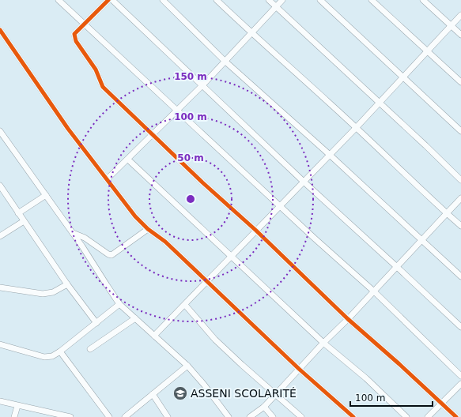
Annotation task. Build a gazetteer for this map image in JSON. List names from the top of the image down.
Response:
{
  "places": {
    "school or university": ["ASSENI SCOLARITÉ"]
  },
  "scale_bar": "100 m",
  "rings": ["150 m", "100 m", "50 m"]
}
